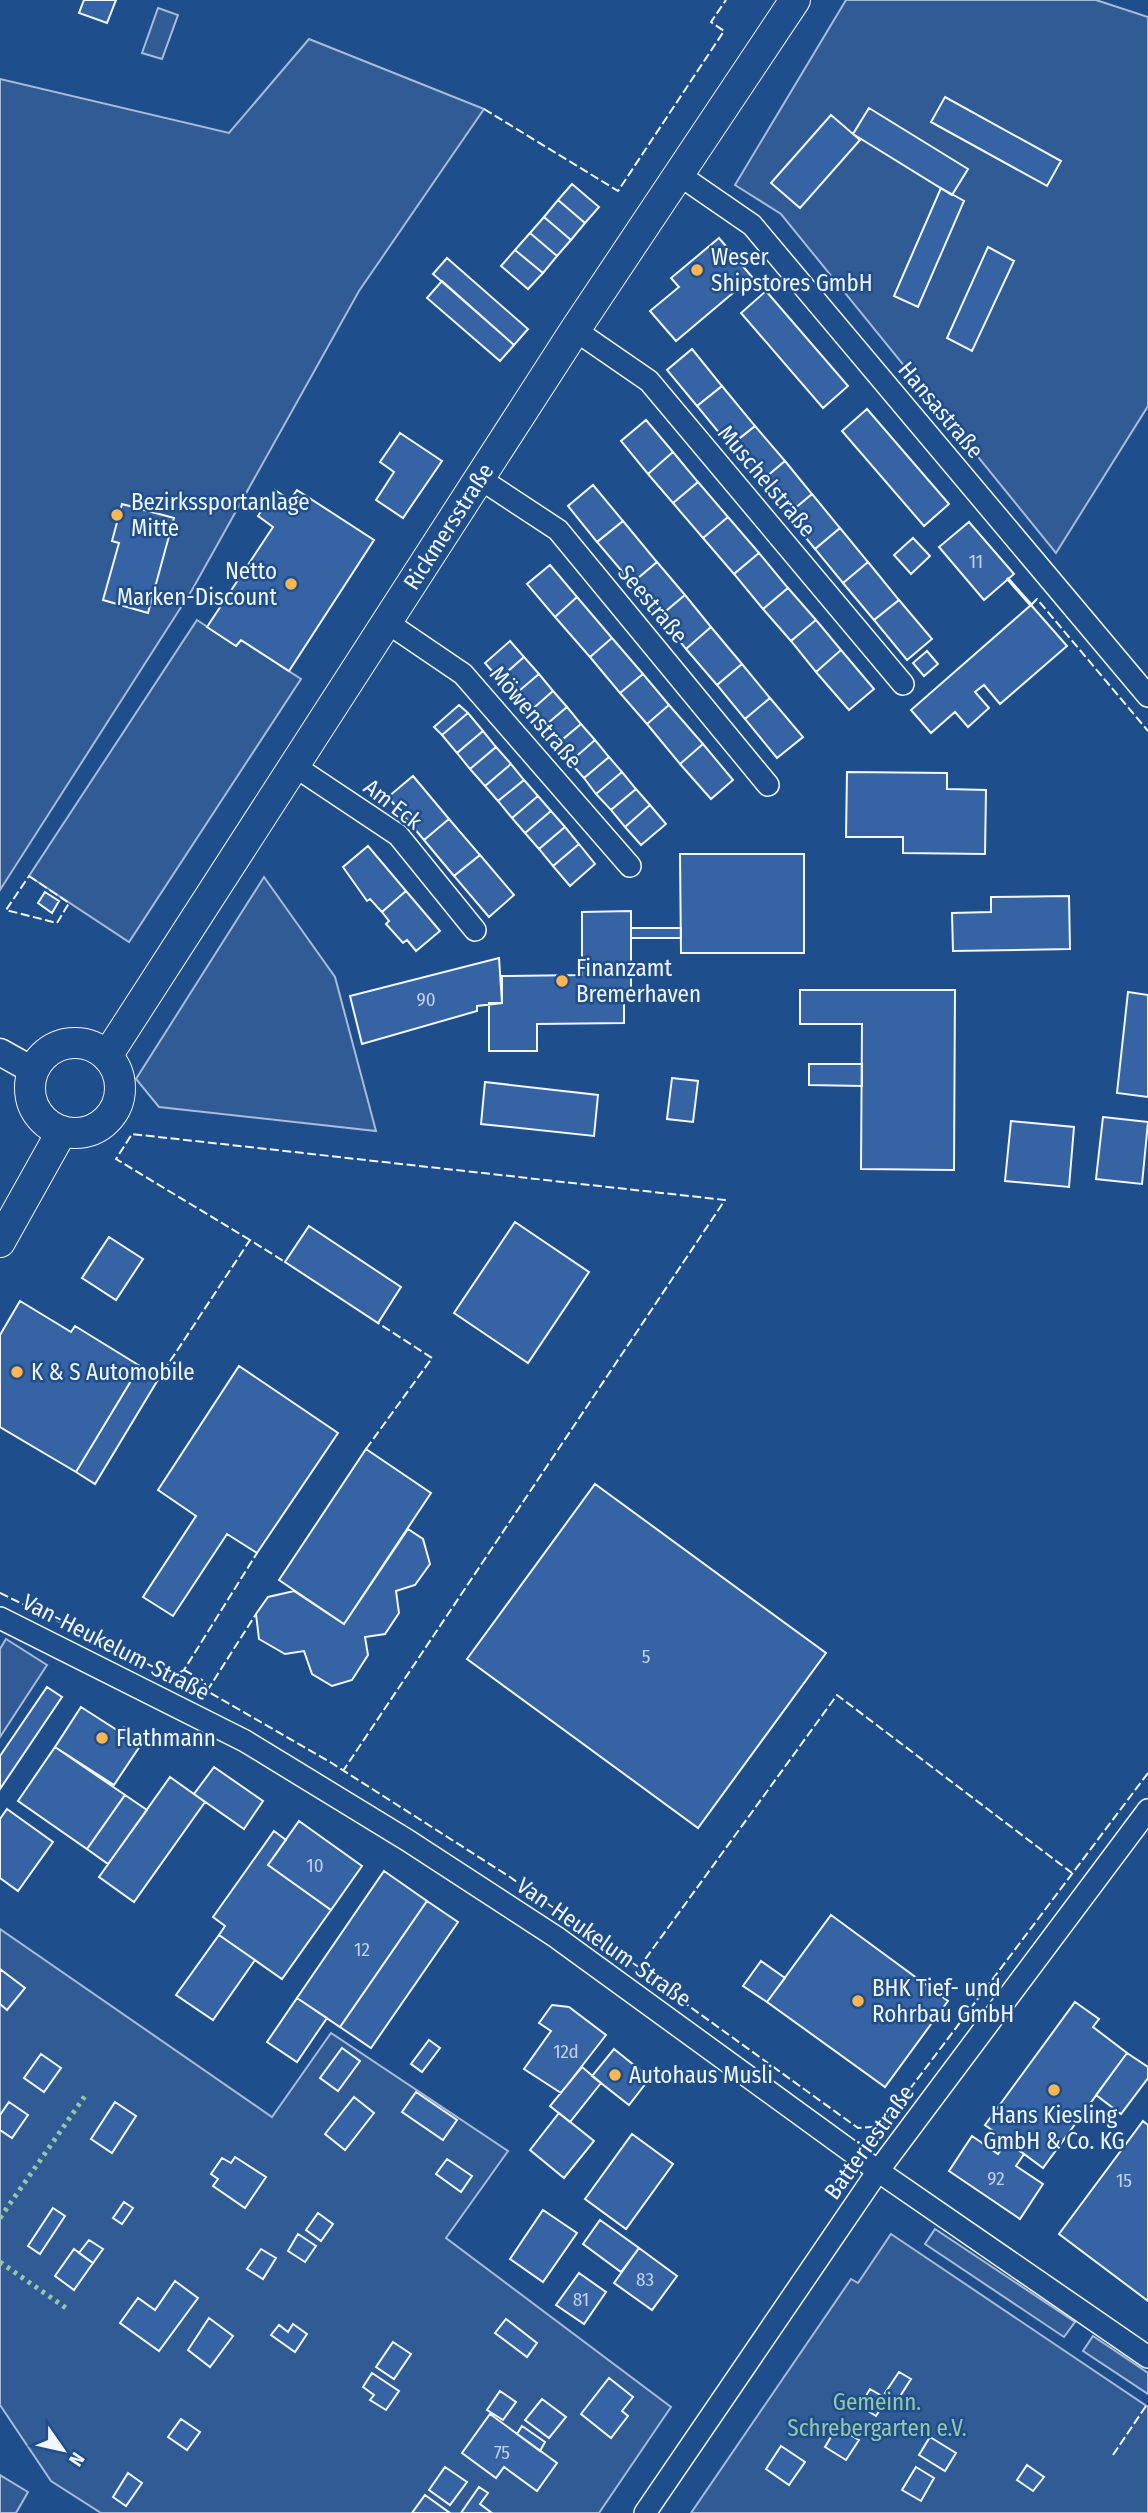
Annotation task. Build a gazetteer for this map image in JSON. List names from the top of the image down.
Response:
{
  "streets": {
    "main road": ["Rickmersstraße"],
    "street": [
      "Hansastraße",
      "Muschelstraße",
      "Seestraße",
      "Möwenstraße",
      "Am Eck",
      "Van-Heukelum-Straße",
      "Batteriestraße"
    ]
  },
  "crossings": [
    ["Hansastraße", "Rickmersstraße"],
    ["Muschelstraße", "Rickmersstraße"],
    ["Rickmersstraße", "Seestraße"],
    ["Rickmersstraße", "Möwenstraße"],
    ["Rickmersstraße", "Am Eck"],
    ["Van-Heukelum-Straße", "Batteriestraße"]
  ],
  "parks": ["Gemeinn. Schrebergarten e.V."],
  "places": [
    "Weser Shipstores GmbH",
    "Bezirkssportanlage Mitte",
    "Netto Marken-Discount",
    "Finanzamt Bremerhaven",
    "K & S Automobile",
    "Flathmann",
    "BHK Tief- und Rohrbau GmbH",
    "Autohaus Musli",
    "Hans Kiesling GmbH & Co. KG"
  ],
  "house_numbers": [
    "11",
    "90",
    "5",
    "10",
    "12",
    "12d",
    "92",
    "15",
    "83",
    "81",
    "75"
  ],
  "north": "bottom right"
}
